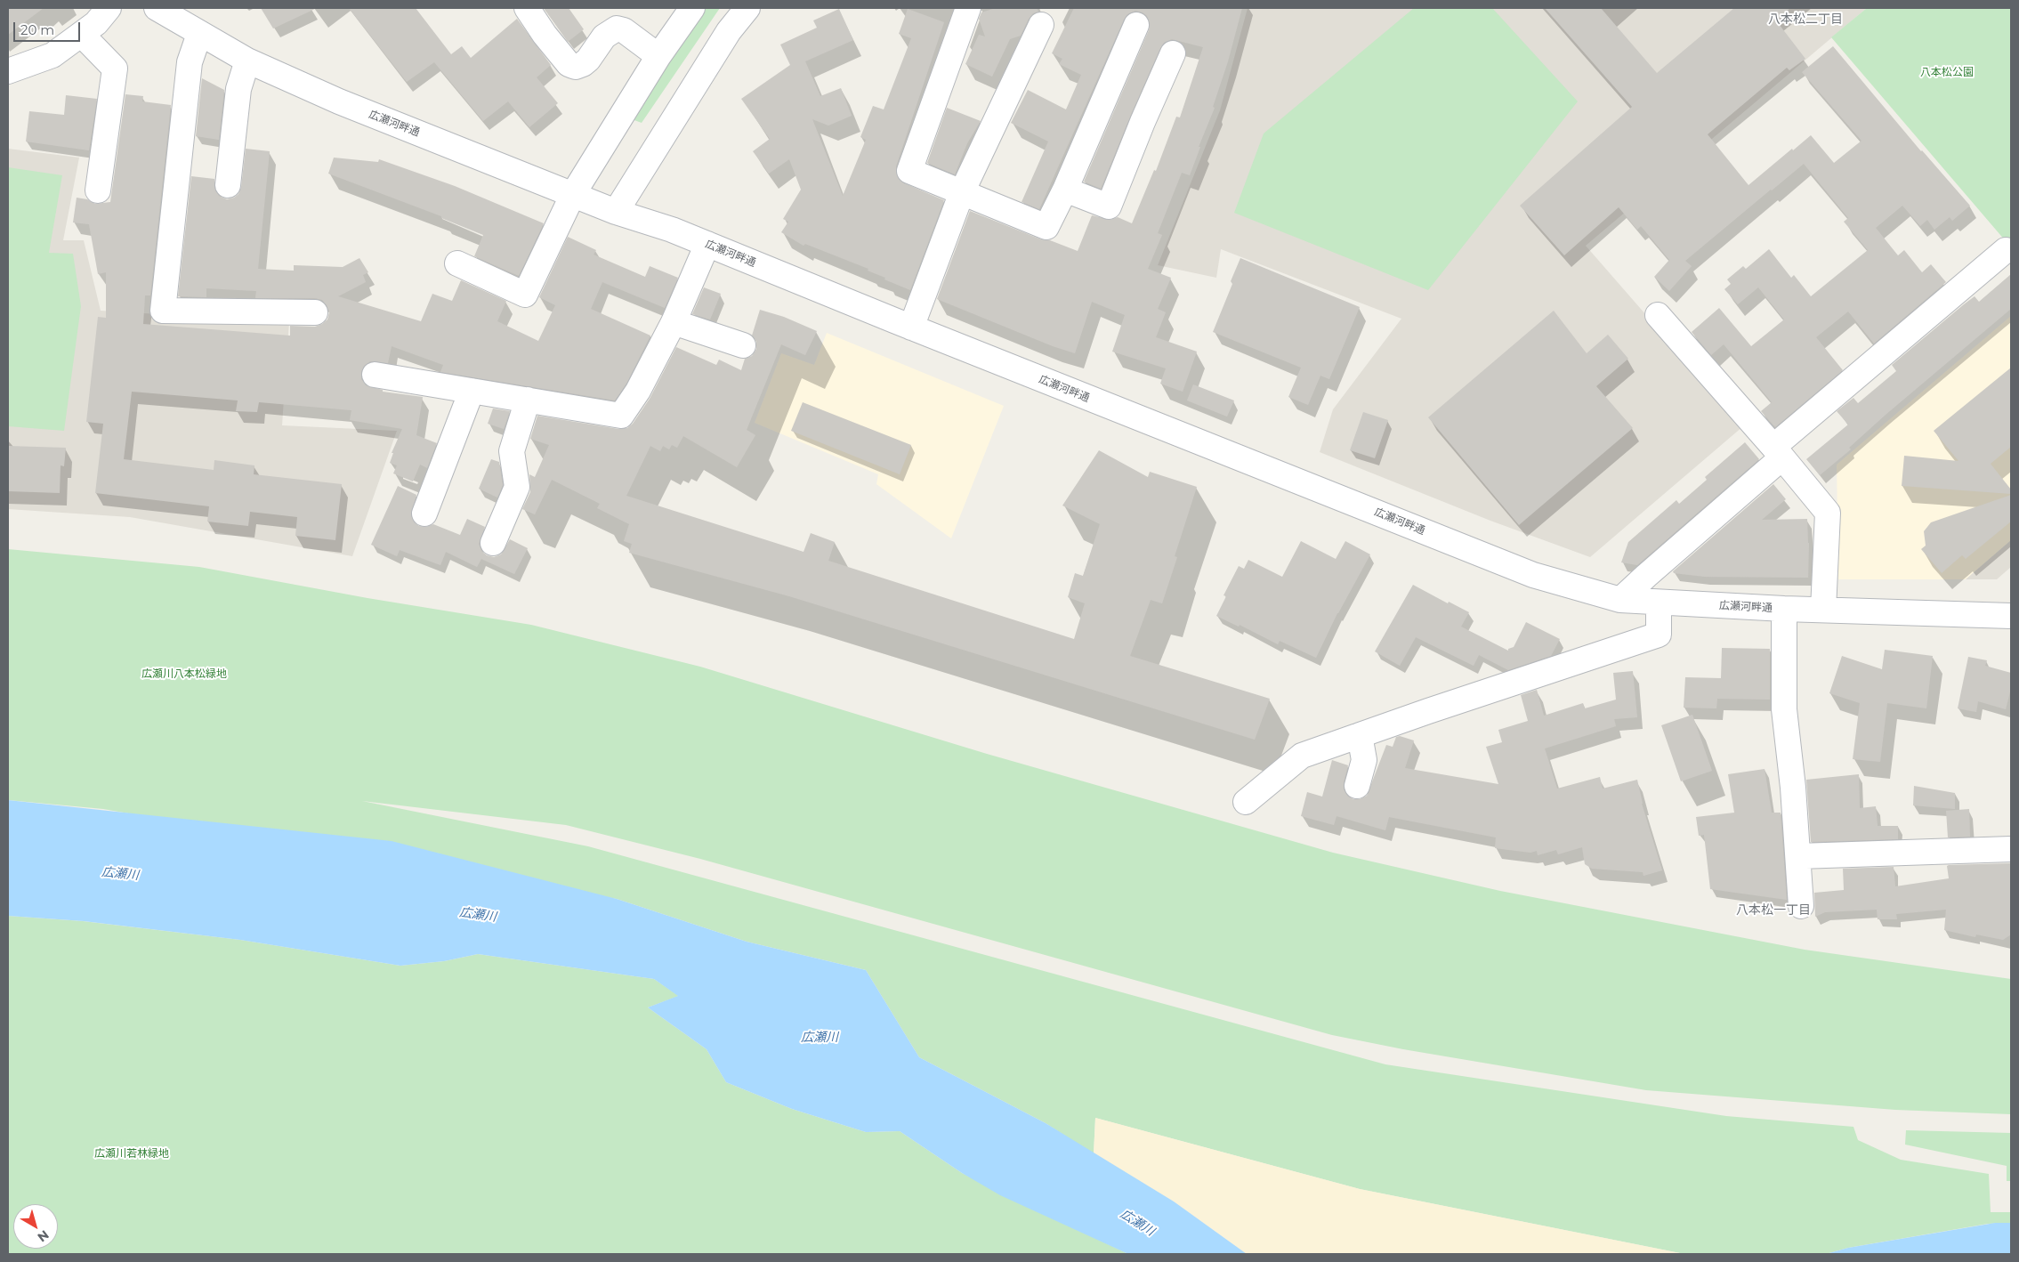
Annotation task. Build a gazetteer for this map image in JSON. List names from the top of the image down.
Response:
{
  "streets": {
    "street": ["広瀬河畔通"]
  },
  "districts": ["八本松二丁目", "八本松一丁目"],
  "water": ["広瀬川"],
  "parks": ["八本松公園", "広瀬川八本松緑地", "広瀬川若林緑地"],
  "scale_bar": "20 m",
  "north": "bottom right"
}
